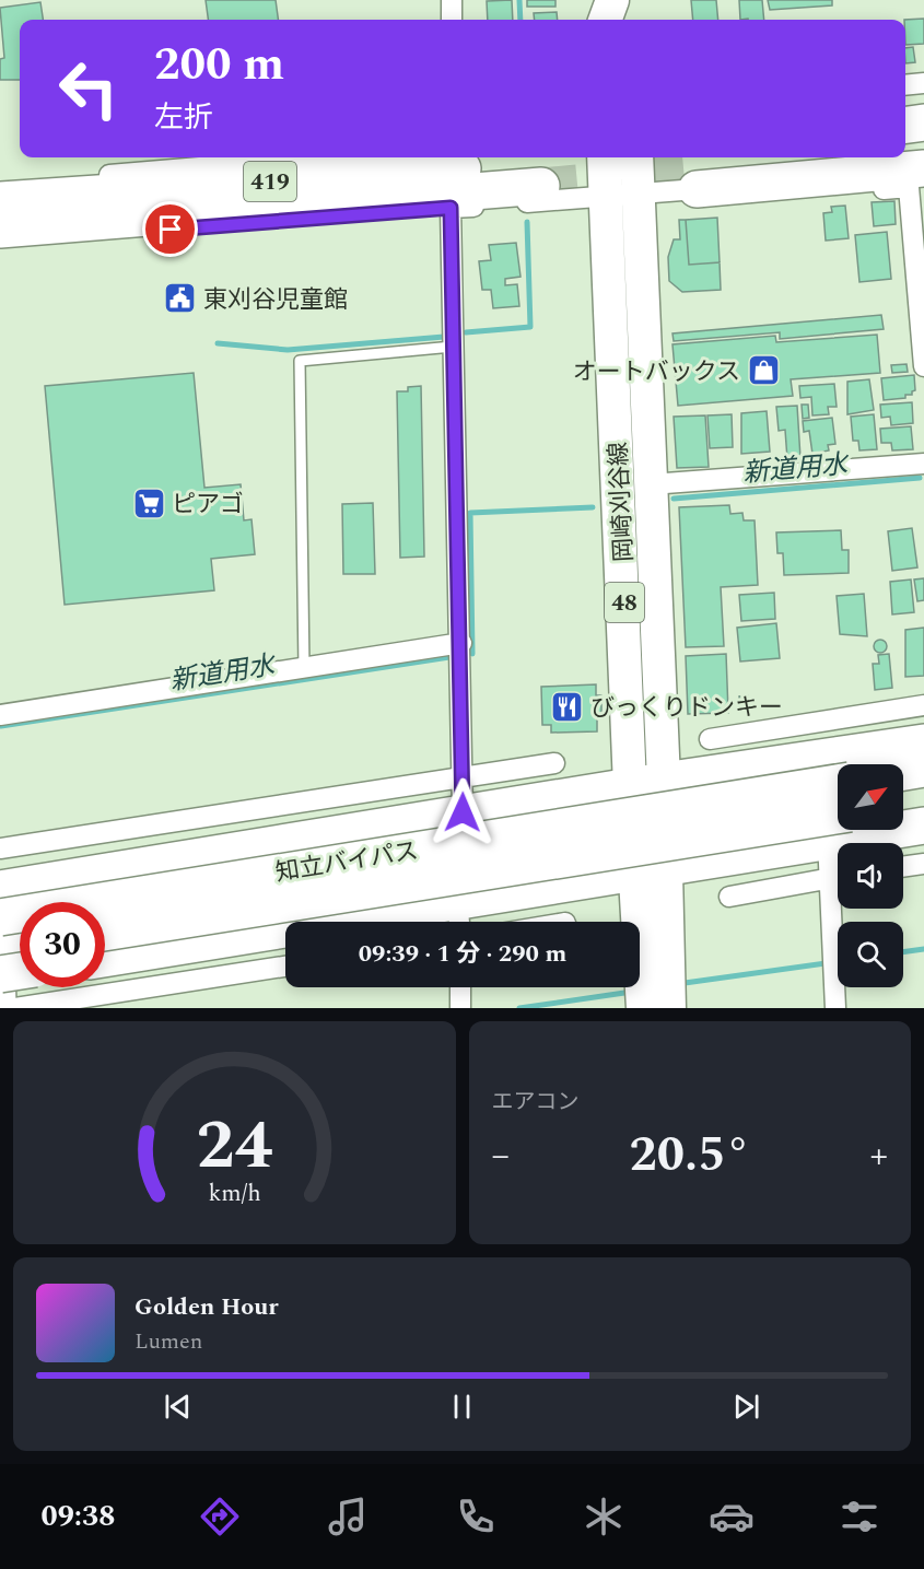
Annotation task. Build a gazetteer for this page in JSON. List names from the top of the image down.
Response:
{
  "streets": {
    "highway": ["419", "知立バイパス"],
    "main road": ["岡崎刈谷線", "48"]
  },
  "water": ["新道用水"],
  "places": {
    "public building": ["東刈谷児童館"],
    "shop": ["オートバックス"],
    "supermarket": ["ピアゴ"],
    "restaurant": ["びっくりドンキー"]
  },
  "north": "top right",
  "page": {
    "turn": ["200 m", "左折"],
    "limit": "30",
    "trip": "09:39 · 1 分 · 290 m",
    "tile": "エアコン",
    "heat": ["−", "20.5°", "+"],
    "song": ["Golden Hour", "Lumen"],
    "tabs": "09:38",
    "gauge": ["24", "km/h"]
  }
}
